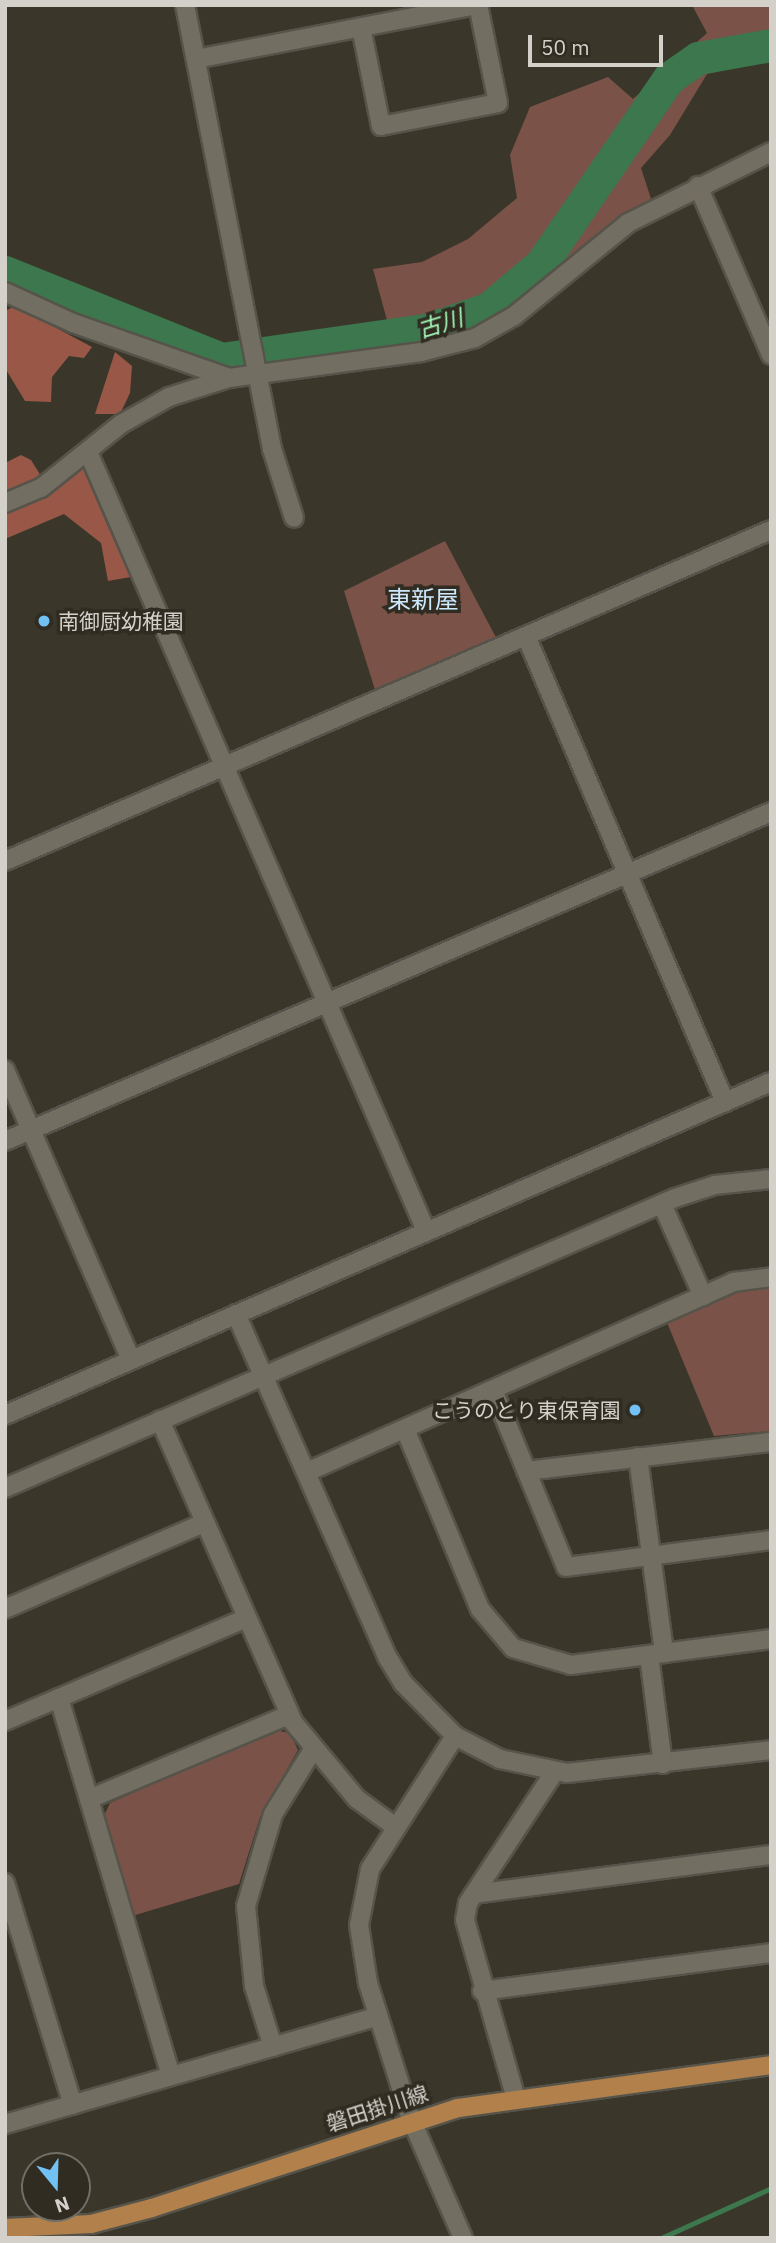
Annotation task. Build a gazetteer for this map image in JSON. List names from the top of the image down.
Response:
{
  "streets": {
    "main road": ["磐田掛川線"]
  },
  "districts": ["東新屋"],
  "water": ["古川"],
  "places": ["南御厨幼稚園", "こうのとり東保育園"],
  "scale_bar": "50 m",
  "north": "bottom"
}
